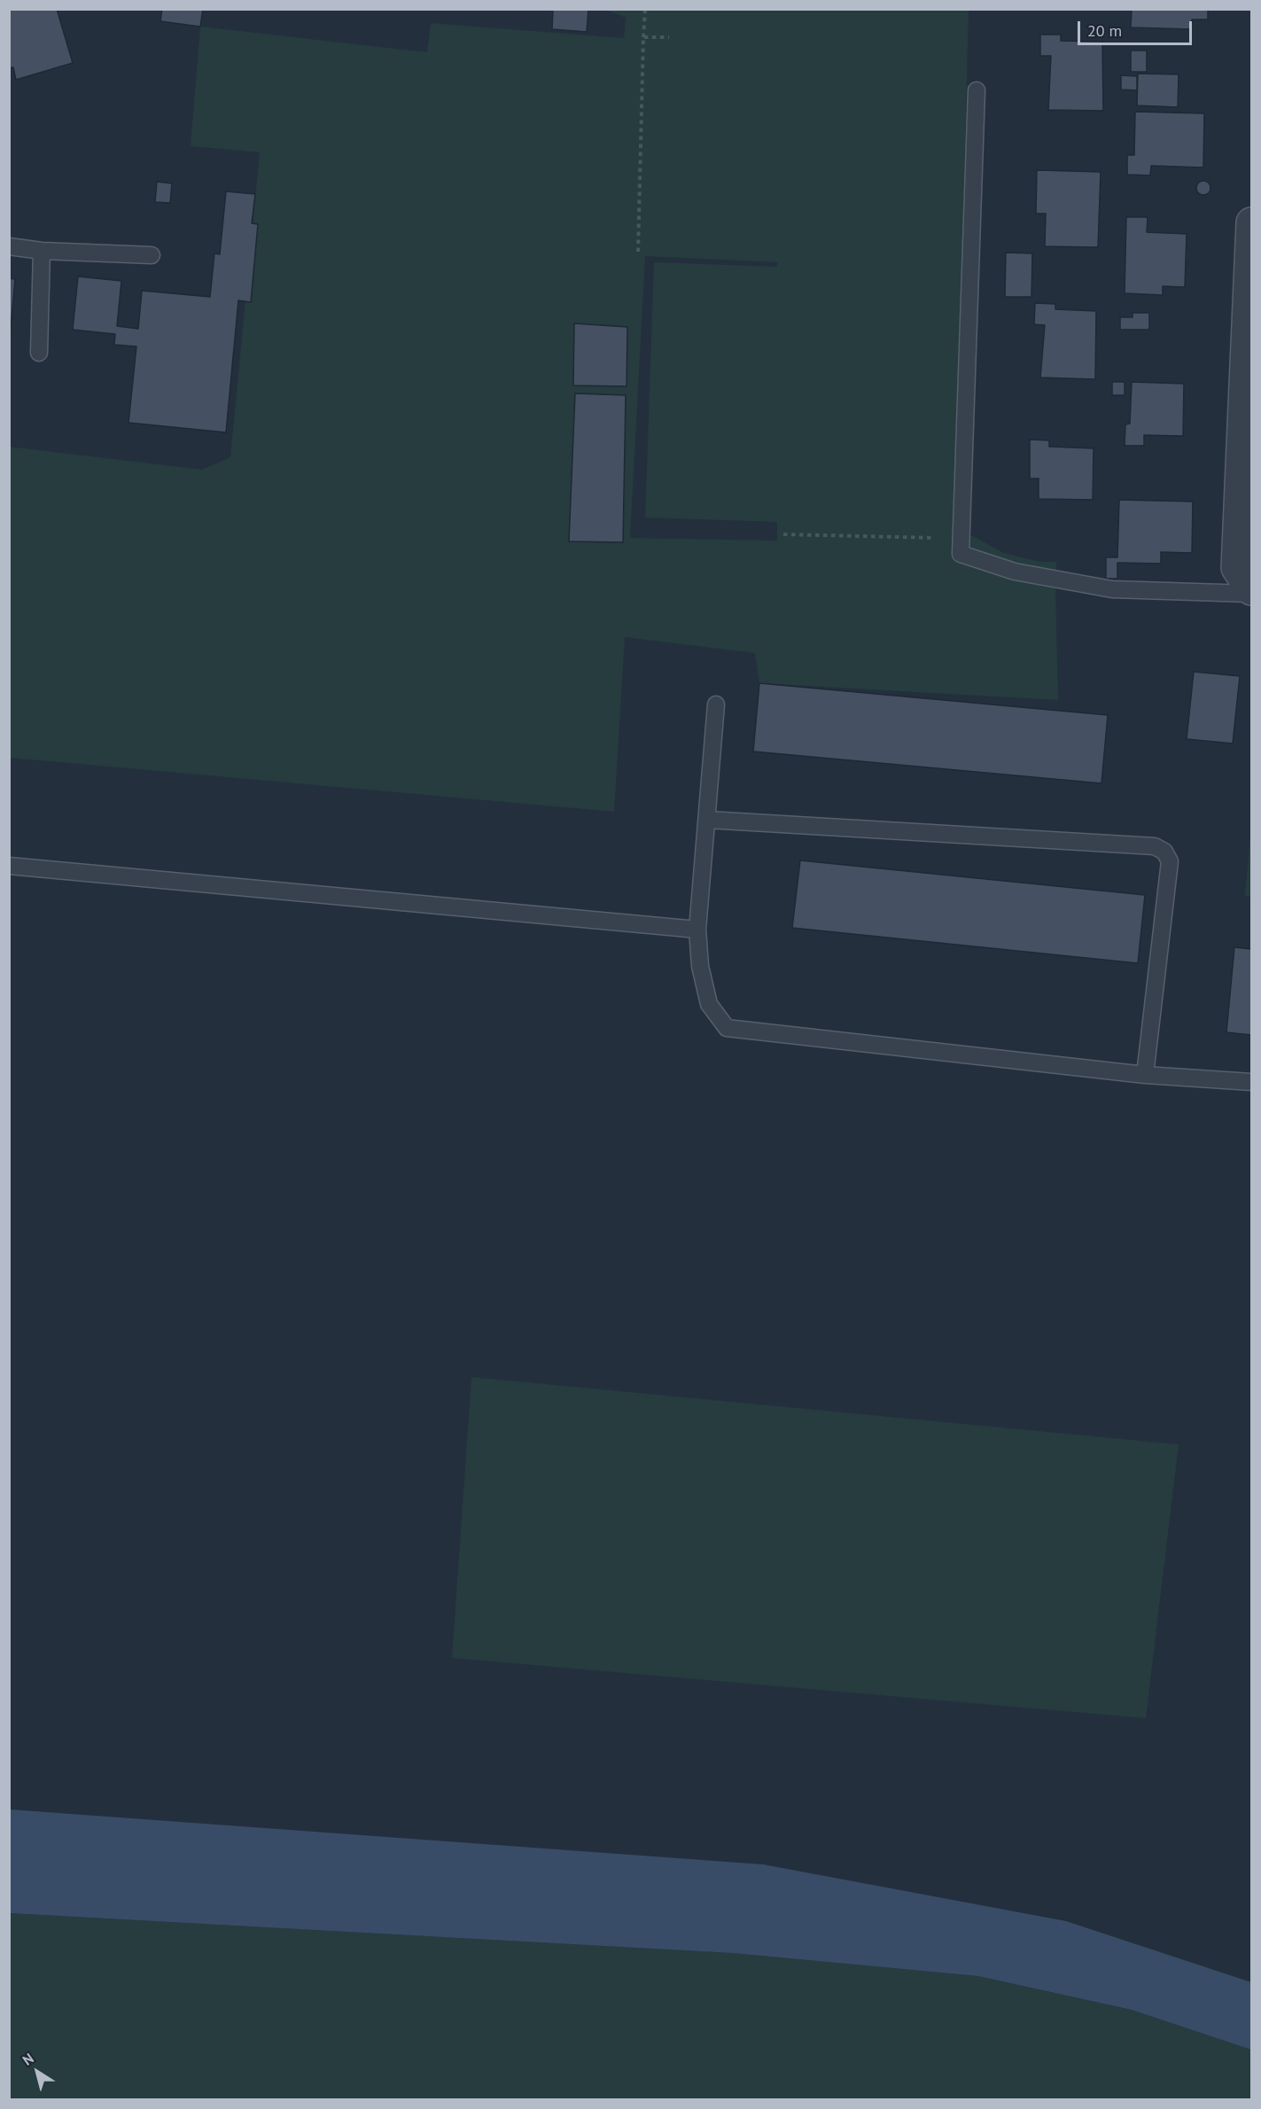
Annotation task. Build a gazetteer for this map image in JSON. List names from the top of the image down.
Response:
{
  "scale_bar": "20 m",
  "north": "top left"
}
